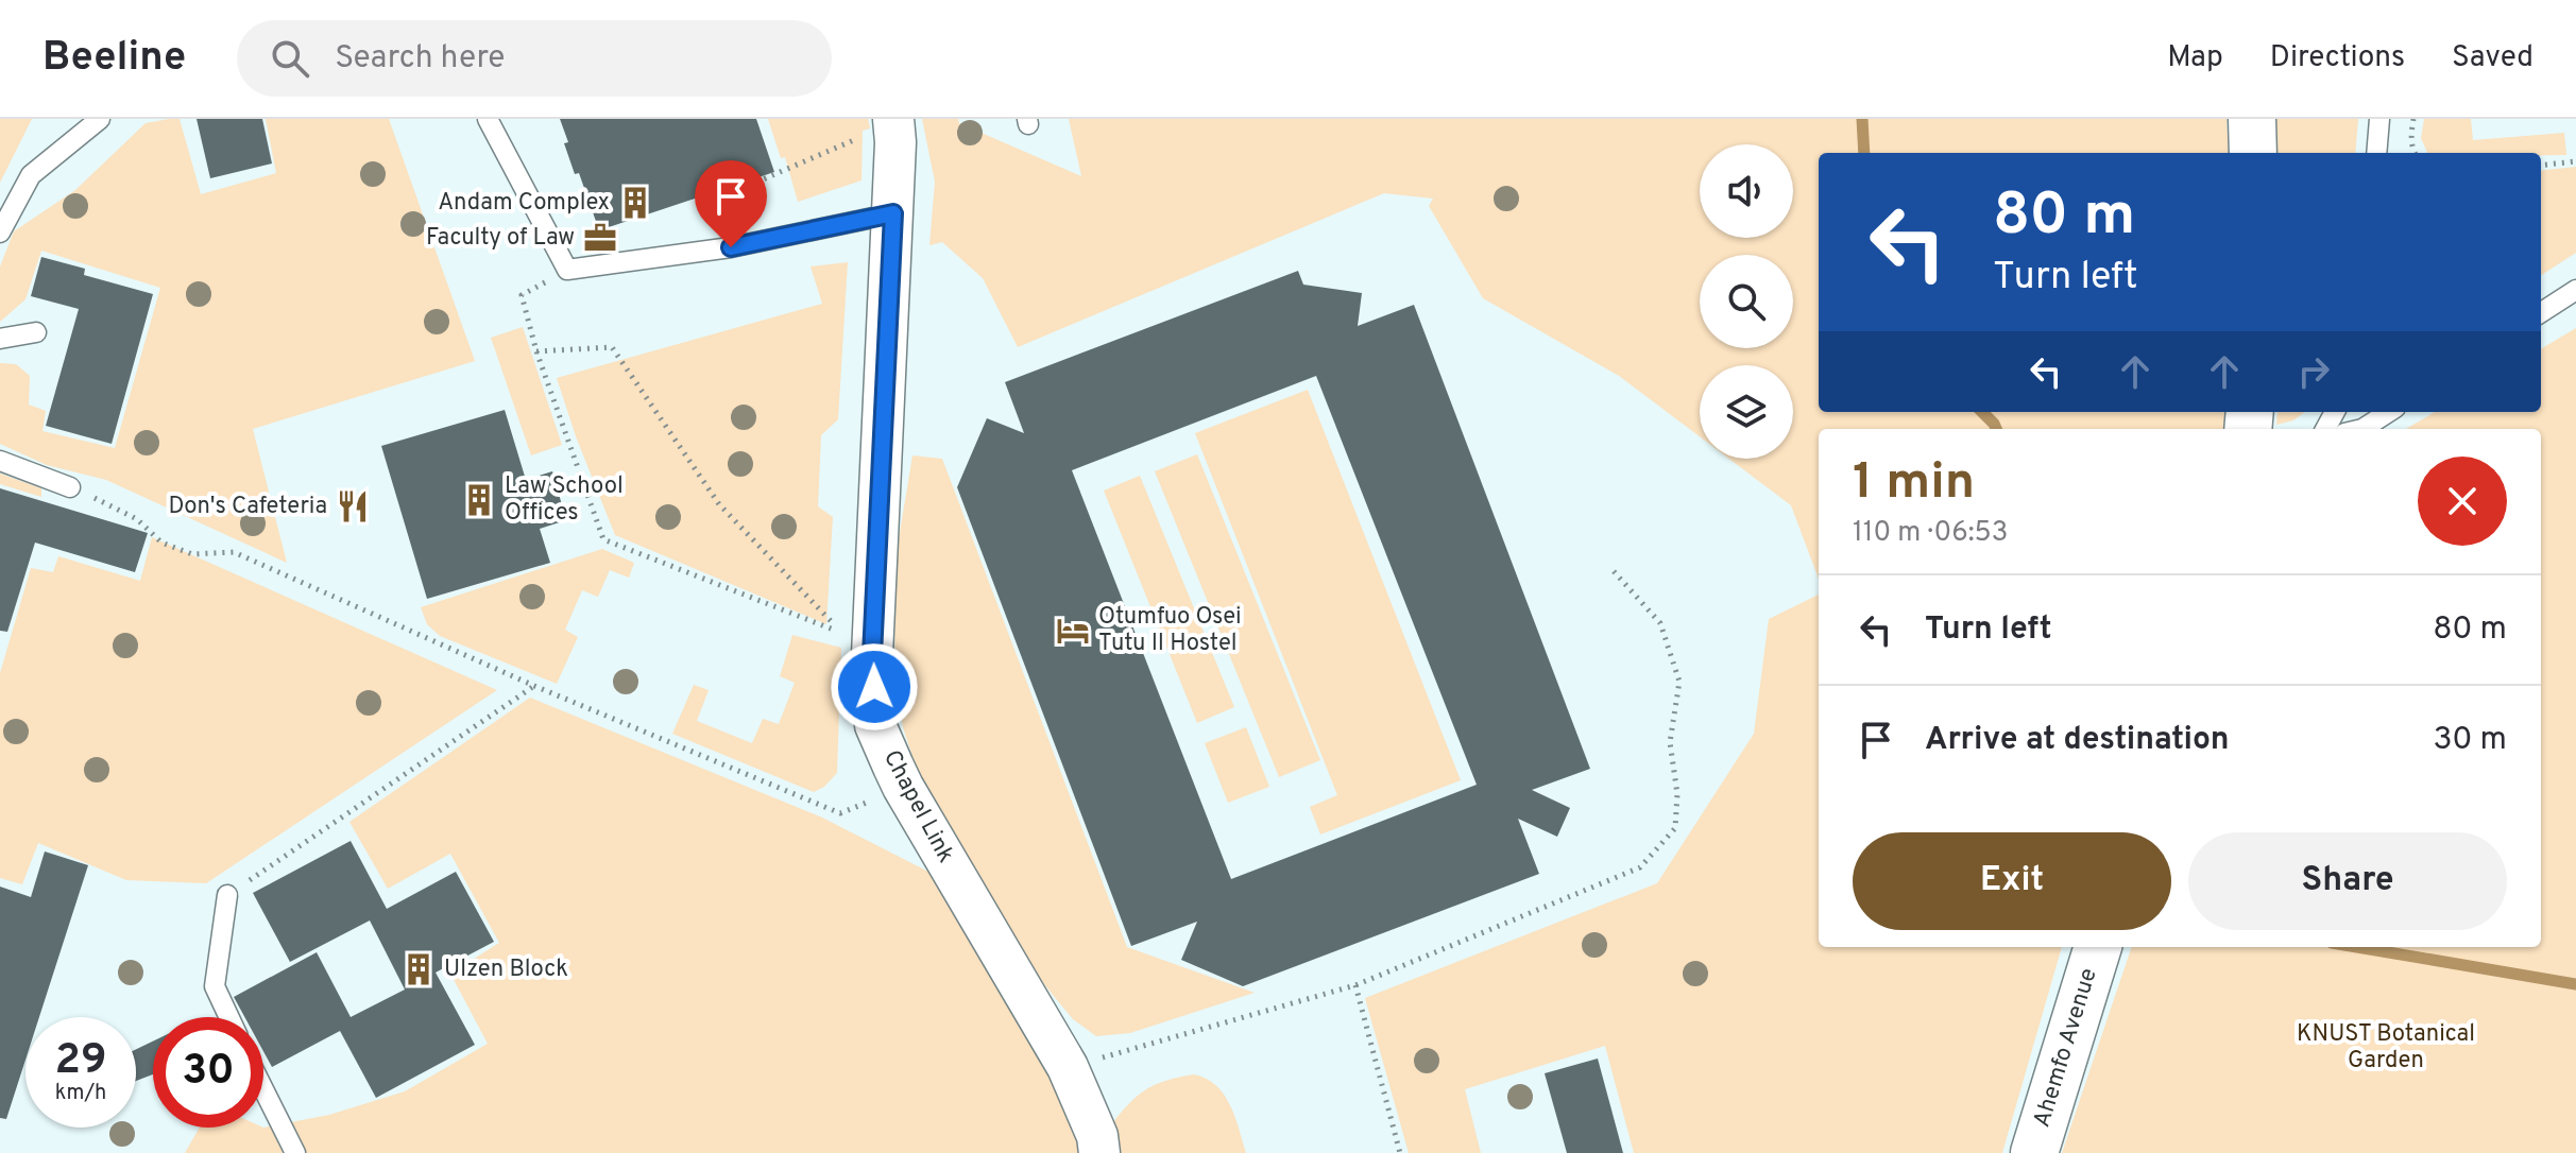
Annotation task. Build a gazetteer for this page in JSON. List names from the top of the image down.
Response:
{
  "streets": {
    "street": ["Chapel Link", "Ahemfo Avenue"]
  },
  "parks": ["KNUST Botanical Garden"],
  "places": {
    "building": ["Andam Complex", "Law School Offices", "Ulzen Block"],
    "office": ["Faculty of Law"],
    "restaurant": ["Don's Cafeteria"],
    "hotel": ["Otumfuo Osei Tutu II Hostel"]
  },
  "page": {
    "header": "Beeline",
    "search": "Search here",
    "nav": ["Map", "Directions", "Saved"],
    "turn": ["80 m", "Turn left"],
    "heading": ["1 min", "110 m · 06:53"],
    "list": [
      {
        "name": "Turn left",
        "value": "80 m"
      },
      {
        "name": "Arrive at destination",
        "value": "30 m"
      }
    ],
    "buttons": ["Exit", "Share"],
    "speed": "29 km/h",
    "limit": "30"
  }
}
